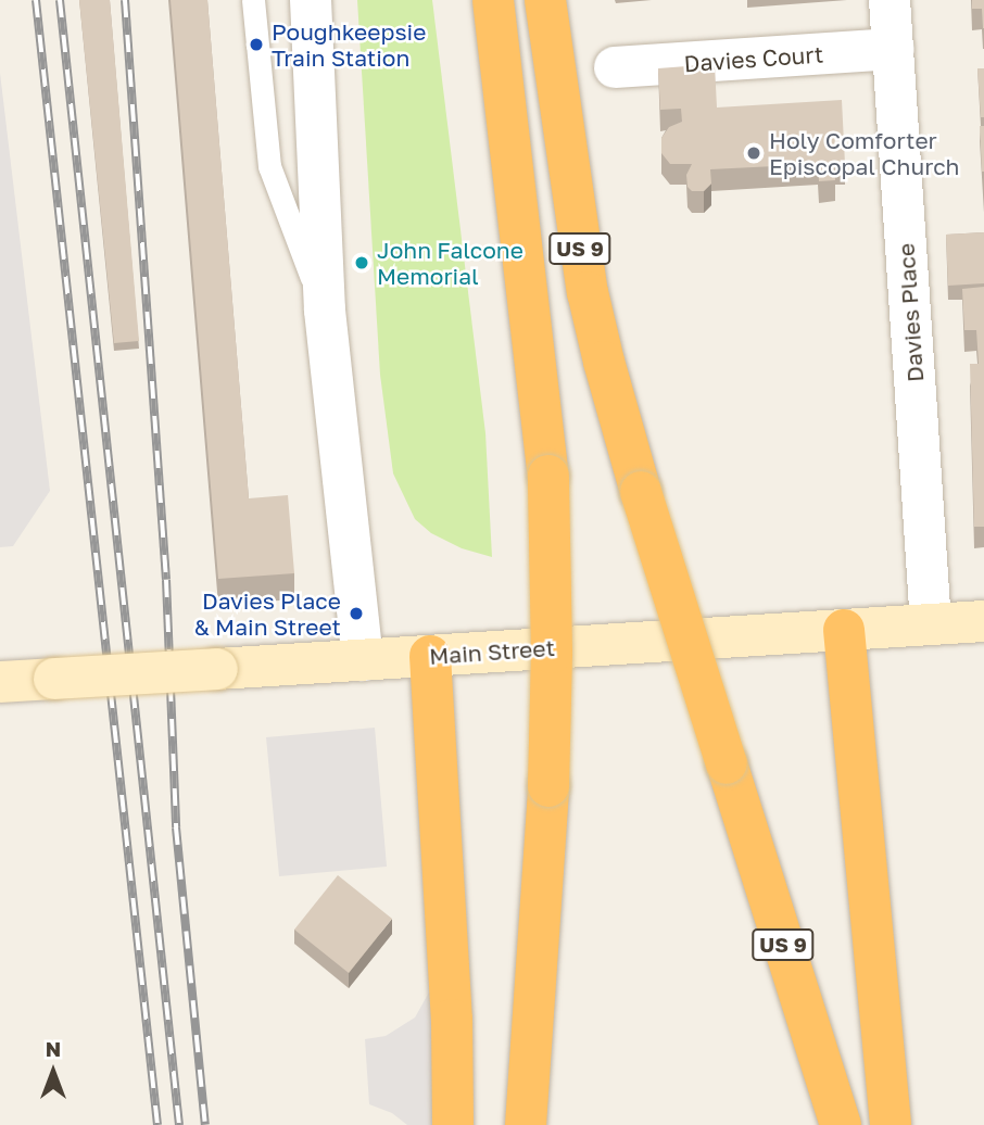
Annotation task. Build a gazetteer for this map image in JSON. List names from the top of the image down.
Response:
{
  "streets": {
    "highway": ["US 9"],
    "street": ["Davies Court", "Davies Place", "Main Street"]
  },
  "crossings": [
    ["Davies Court", "Davies Place"],
    ["Davies Place", "Main Street"]
  ],
  "places": [
    "Poughkeepsie Train Station",
    "Holy Comforter Episcopal Church",
    "John Falcone Memorial",
    "Davies Place & Main Street"
  ],
  "north": "top"
}
